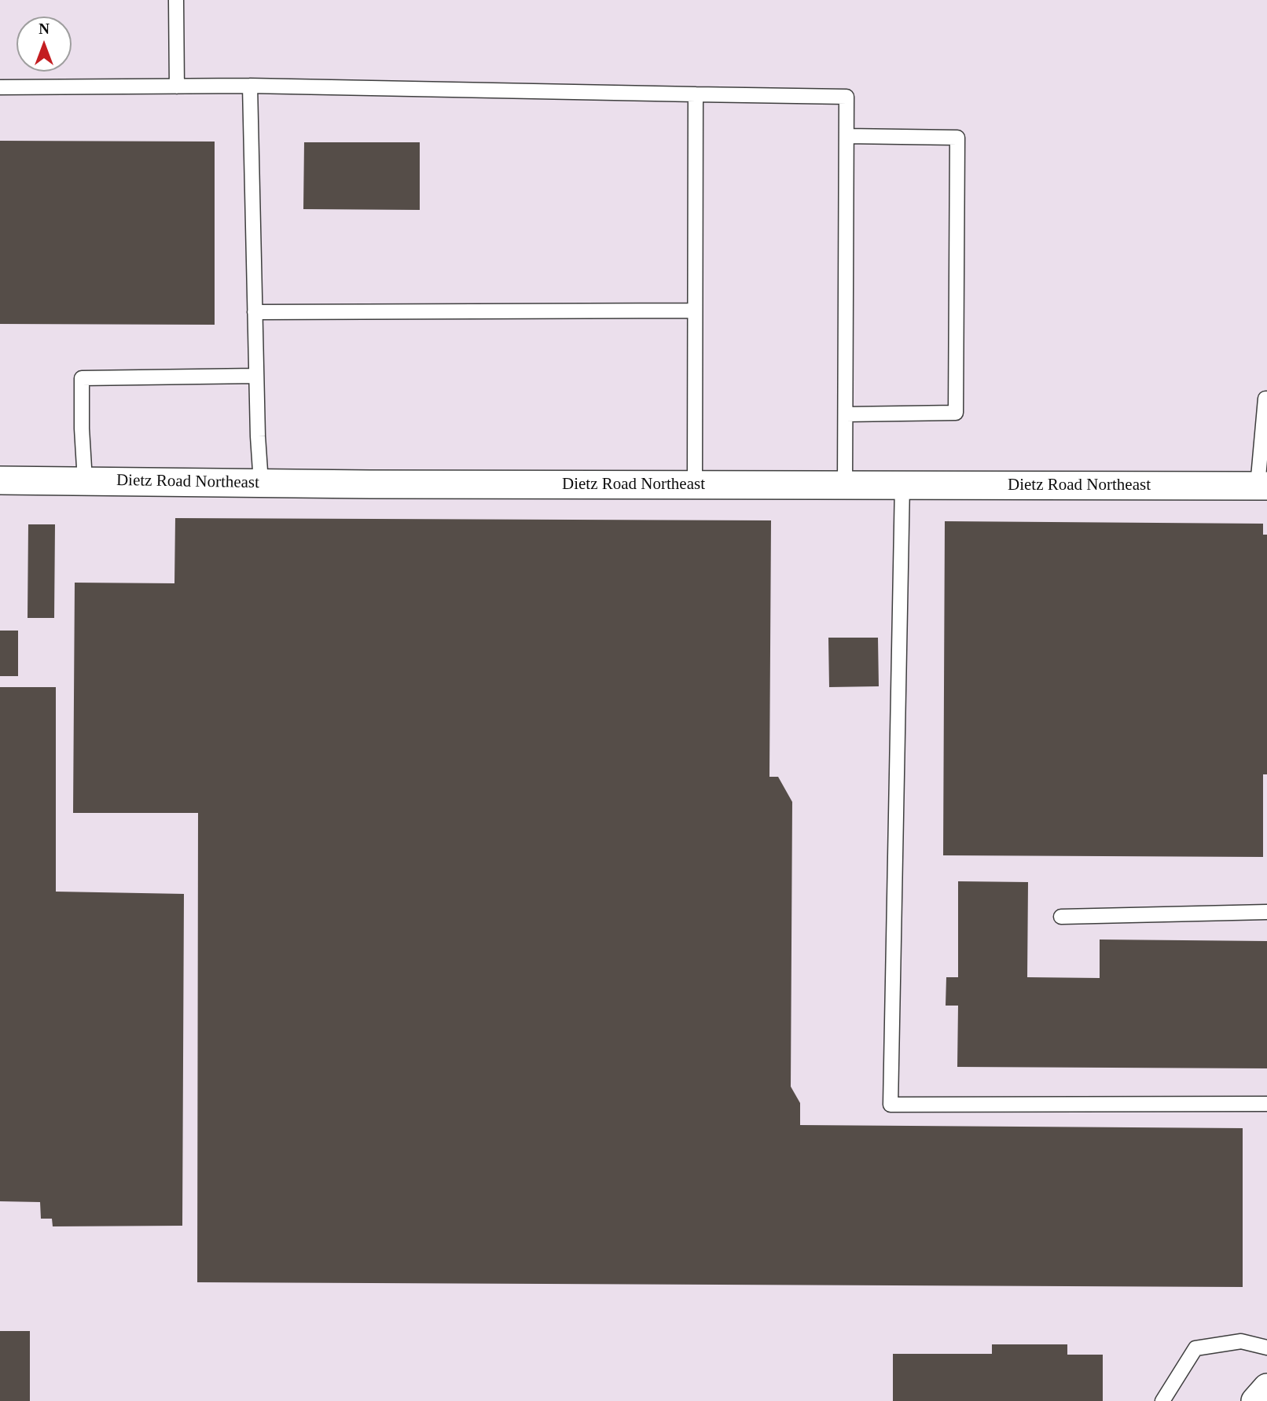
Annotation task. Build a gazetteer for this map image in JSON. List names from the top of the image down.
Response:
{
  "streets": {
    "street": ["Dietz Road Northeast"]
  },
  "north": "top"
}
